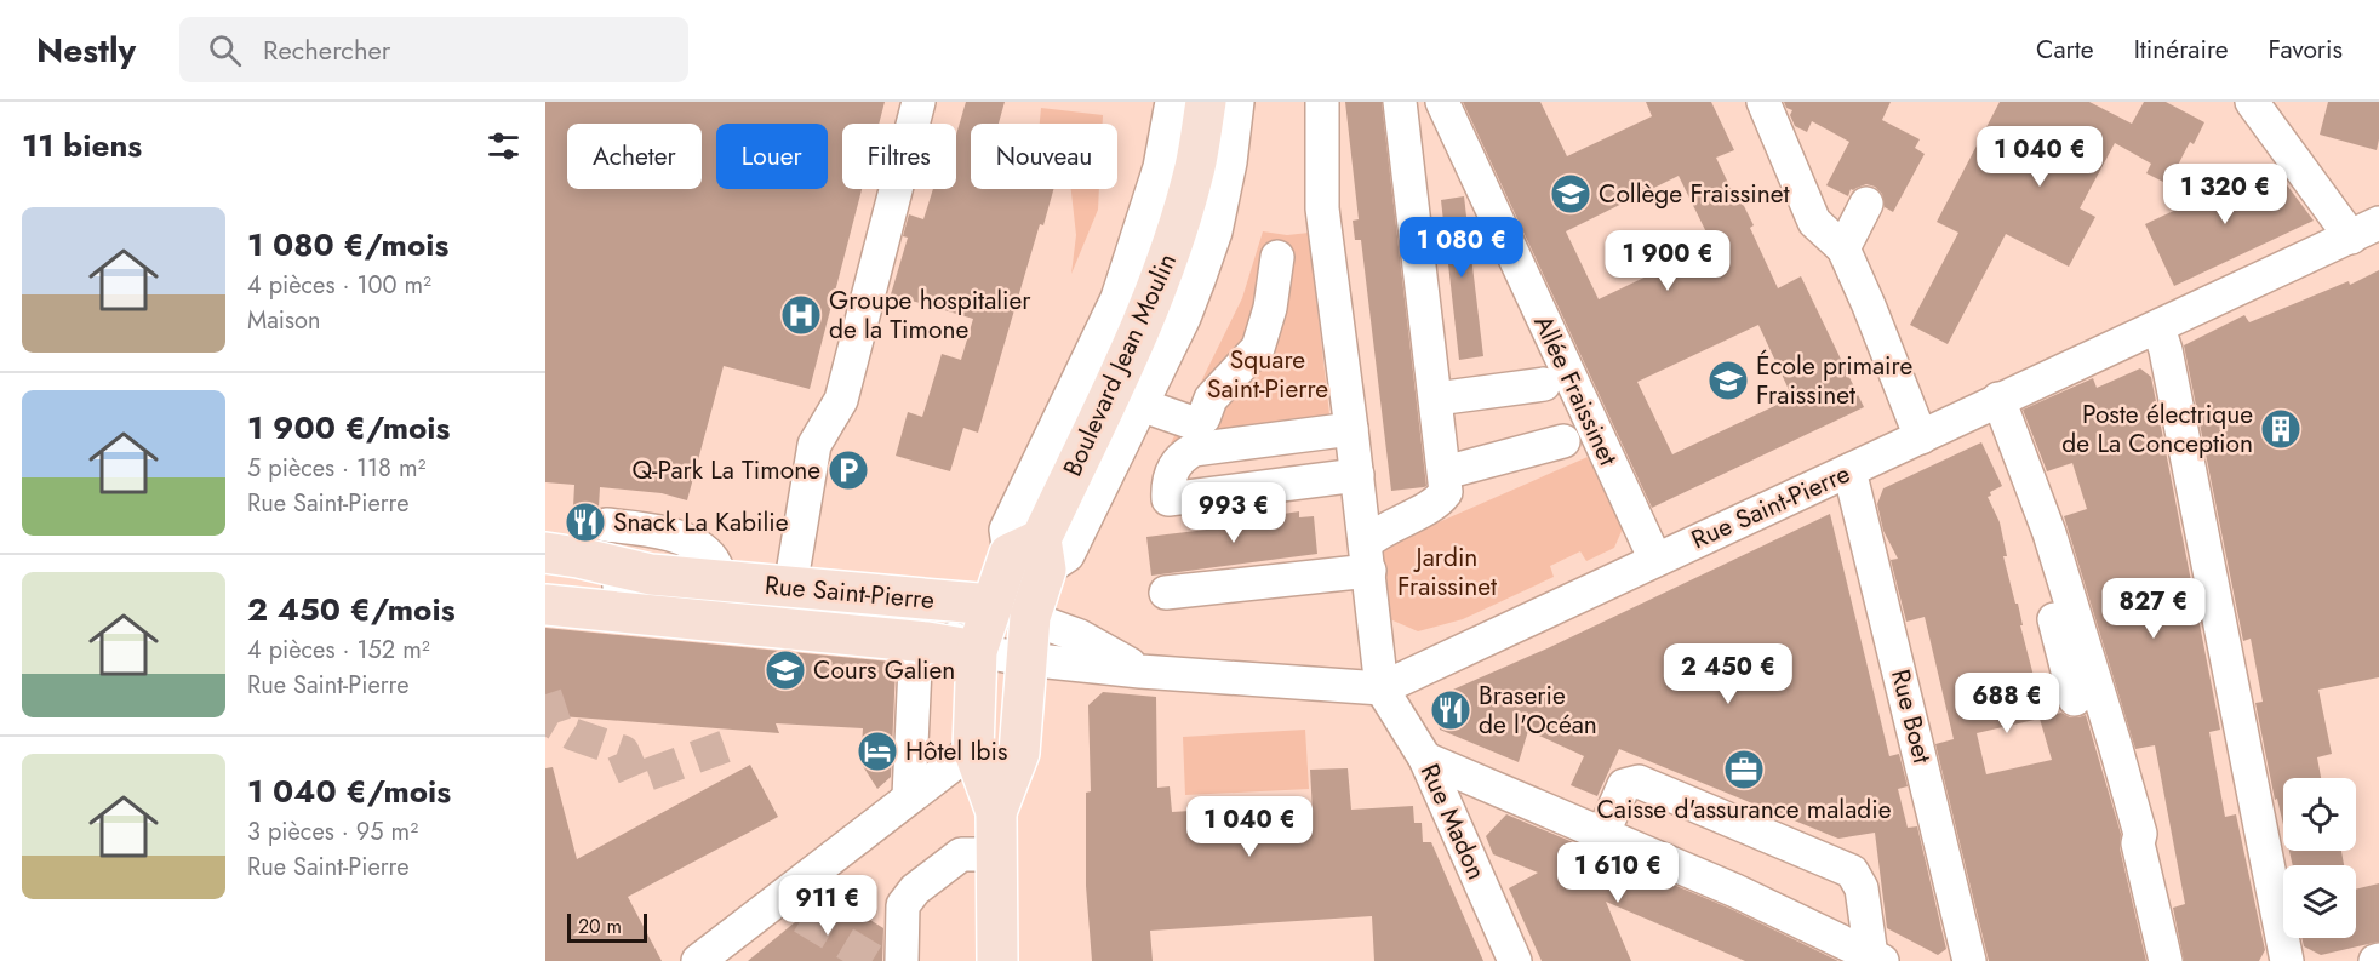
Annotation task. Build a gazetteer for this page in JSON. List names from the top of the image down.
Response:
{
  "streets": {
    "main road": ["Boulevard Jean Moulin", "Rue Saint-Pierre"],
    "street": ["Allée Fraissinet", "Rue Boet", "Rue Madon"]
  },
  "crossings": [
    ["Boulevard Jean Moulin", "Rue Saint-Pierre"],
    ["Allée Fraissinet", "Rue Saint-Pierre"],
    ["Rue Saint-Pierre", "Rue Boet"],
    ["Rue Saint-Pierre", "Rue Madon"]
  ],
  "parks": ["Square Saint-Pierre", "Jardin Fraissinet"],
  "places": {
    "school or university": ["Collège Fraissinet", "École primaire Fraissinet", "Cours Galien"],
    "hospital": ["Groupe hospitalier de la Timone"],
    "building": ["Poste électrique de La Conception"],
    "parking": ["Q-Park La Timone"],
    "restaurant": ["Snack La Kabilie", "Braserie de l'Océan"],
    "hotel": ["Hôtel Ibis"],
    "office": ["Caisse d'assurance maladie"]
  },
  "scale_bar": "20 m",
  "page": {
    "header": "Nestly",
    "search": "Rechercher",
    "nav": ["Carte", "Itinéraire", "Favoris"],
    "heading": "11 biens",
    "chip": [
      "Acheter",
      "Louer",
      "Filtres",
      "Nouveau"
    ],
    "price": [
      "1 040 €",
      "1 320 €",
      "1 080 €",
      "1 900 €",
      "993 €",
      "827 €",
      "2 450 €",
      "688 €",
      "1 040 €",
      "1 610 €",
      "911 €"
    ],
    "list": [
      {
        "name": "1 080 €/mois",
        "note": "4 pièces · 100 m² · Maison"
      },
      {
        "name": "1 900 €/mois",
        "note": "5 pièces · 118 m² · Rue Saint-Pierre"
      },
      {
        "name": "2 450 €/mois",
        "note": "4 pièces · 152 m² · Rue Saint-Pierre"
      },
      {
        "name": "1 040 €/mois",
        "note": "3 pièces · 95 m² · Rue Saint-Pierre"
      }
    ],
    "scale": "20 m"
  }
}
